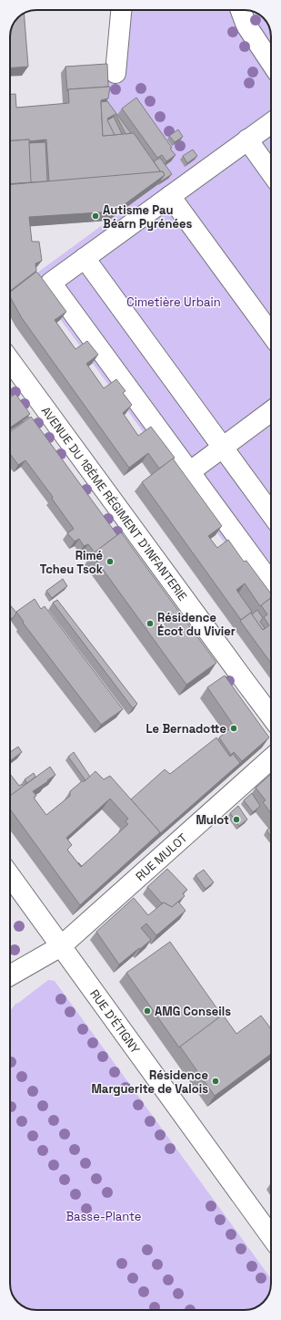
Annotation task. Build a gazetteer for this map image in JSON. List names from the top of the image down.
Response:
{
  "streets": {
    "street": ["AVENUE DU 18ÈME RÉGIMENT D'INFANTERIE", "RUE MULOT", "RUE D'ÉTIGNY"]
  },
  "crossings": [
    ["RUE MULOT", "RUE D'ÉTIGNY"]
  ],
  "parks": ["Cimetière Urbain", "Basse-Plante"],
  "places": [
    "Autisme Pau Béarn Pyrénées",
    "Rimé Tcheu Tsok",
    "Résidence Écot du Vivier",
    "Le Bernadotte",
    "Mulot",
    "AMG Conseils",
    "Résidence Marguerite de Valois"
  ]
}
